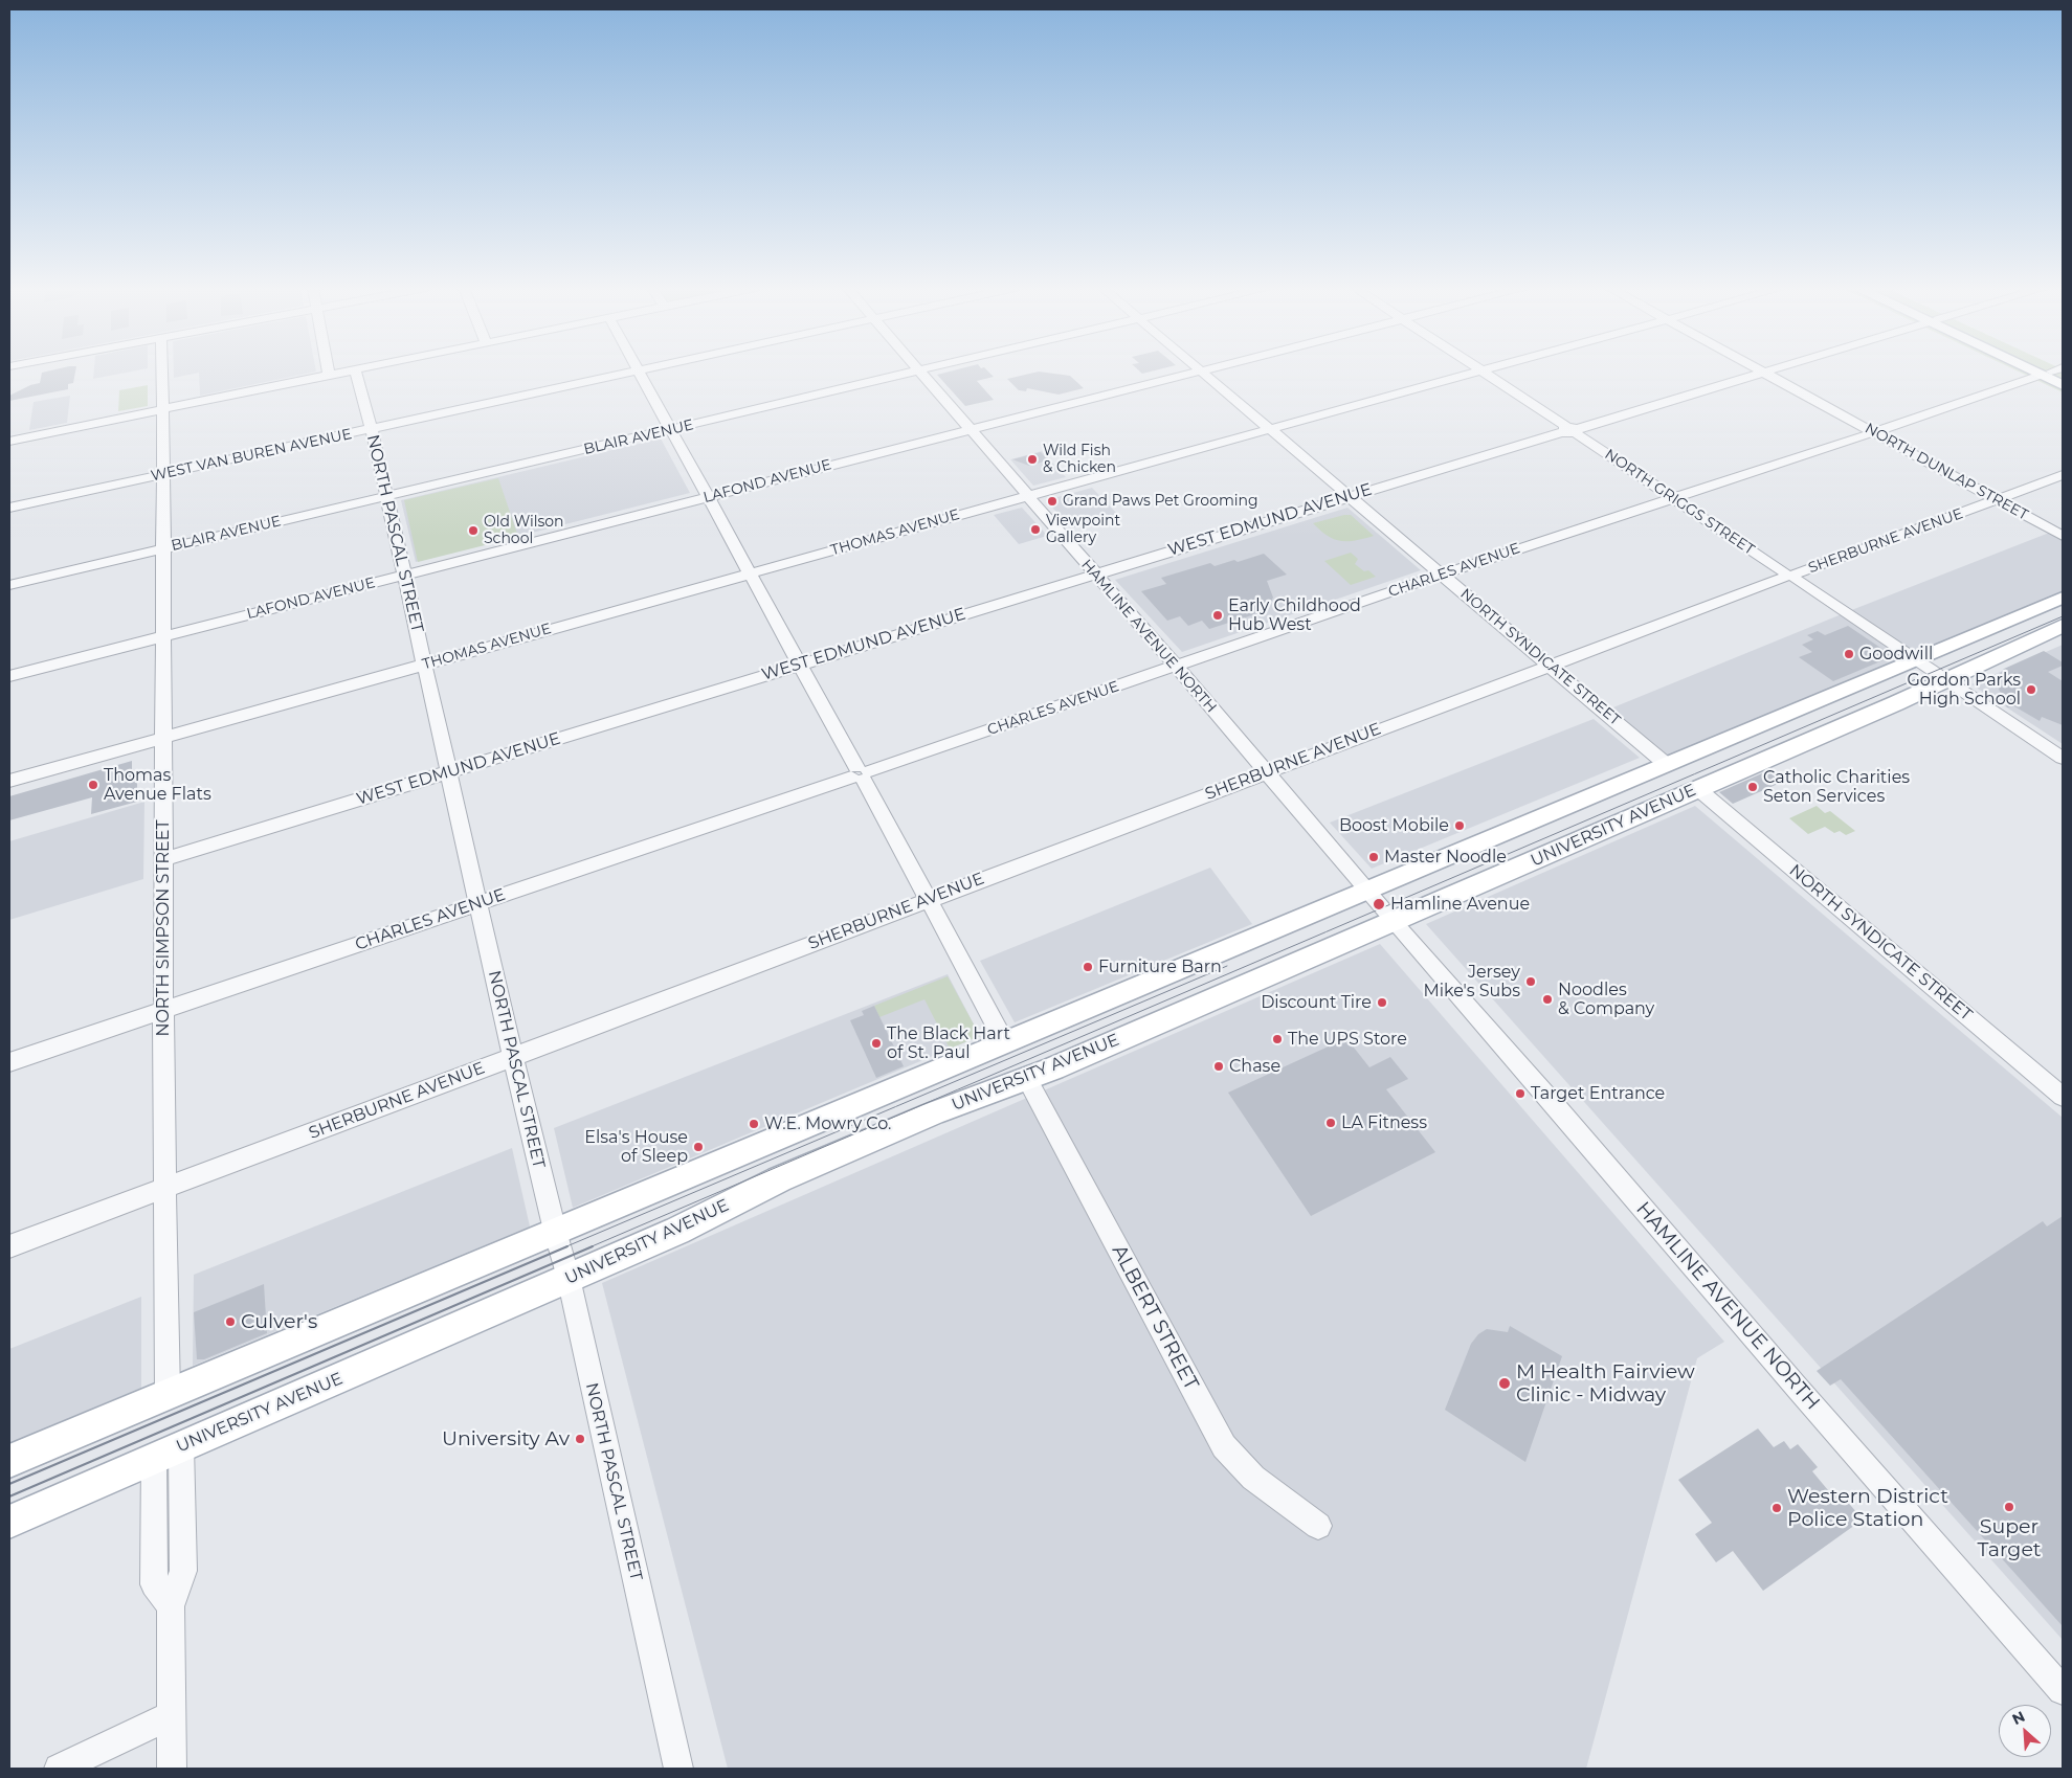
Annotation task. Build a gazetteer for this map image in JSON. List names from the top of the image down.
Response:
{
  "streets": {
    "main road": ["UNIVERSITY AVENUE"],
    "street": [
      "BLAIR AVENUE",
      "WEST VAN BUREN AVENUE",
      "NORTH DUNLAP STREET",
      "LAFOND AVENUE",
      "NORTH GRIGGS STREET",
      "WEST EDMUND AVENUE",
      "THOMAS AVENUE",
      "NORTH PASCAL STREET",
      "SHERBURNE AVENUE",
      "CHARLES AVENUE",
      "HAMLINE AVENUE NORTH",
      "NORTH SYNDICATE STREET",
      "NORTH SIMPSON STREET",
      "ALBERT STREET"
    ]
  },
  "crossings": [
    ["BLAIR AVENUE", "NORTH PASCAL STREET"],
    ["BLAIR AVENUE", "NORTH SIMPSON STREET"],
    ["WEST VAN BUREN AVENUE", "NORTH PASCAL STREET"],
    ["WEST VAN BUREN AVENUE", "NORTH SIMPSON STREET"],
    ["NORTH DUNLAP STREET", "WEST EDMUND AVENUE"],
    ["NORTH DUNLAP STREET", "SHERBURNE AVENUE"],
    ["NORTH DUNLAP STREET", "CHARLES AVENUE"],
    ["LAFOND AVENUE", "NORTH PASCAL STREET"],
    ["LAFOND AVENUE", "HAMLINE AVENUE NORTH"],
    ["LAFOND AVENUE", "NORTH SIMPSON STREET"],
    ["NORTH GRIGGS STREET", "WEST EDMUND AVENUE"],
    ["NORTH GRIGGS STREET", "SHERBURNE AVENUE"],
    ["NORTH GRIGGS STREET", "CHARLES AVENUE"],
    ["NORTH GRIGGS STREET", "UNIVERSITY AVENUE"],
    ["WEST EDMUND AVENUE", "NORTH PASCAL STREET"],
    ["WEST EDMUND AVENUE", "HAMLINE AVENUE NORTH"],
    ["WEST EDMUND AVENUE", "NORTH SYNDICATE STREET"],
    ["WEST EDMUND AVENUE", "NORTH SIMPSON STREET"],
    ["THOMAS AVENUE", "NORTH PASCAL STREET"],
    ["THOMAS AVENUE", "HAMLINE AVENUE NORTH"],
    ["THOMAS AVENUE", "NORTH SYNDICATE STREET"],
    ["THOMAS AVENUE", "NORTH SIMPSON STREET"],
    ["NORTH PASCAL STREET", "SHERBURNE AVENUE"],
    ["NORTH PASCAL STREET", "CHARLES AVENUE"],
    ["NORTH PASCAL STREET", "UNIVERSITY AVENUE"],
    ["SHERBURNE AVENUE", "HAMLINE AVENUE NORTH"],
    ["SHERBURNE AVENUE", "NORTH SYNDICATE STREET"],
    ["SHERBURNE AVENUE", "NORTH SIMPSON STREET"],
    ["CHARLES AVENUE", "HAMLINE AVENUE NORTH"],
    ["CHARLES AVENUE", "NORTH SYNDICATE STREET"],
    ["CHARLES AVENUE", "NORTH SIMPSON STREET"],
    ["HAMLINE AVENUE NORTH", "UNIVERSITY AVENUE"],
    ["NORTH SYNDICATE STREET", "UNIVERSITY AVENUE"],
    ["UNIVERSITY AVENUE", "NORTH SIMPSON STREET"],
    ["UNIVERSITY AVENUE", "ALBERT STREET"]
  ],
  "places": [
    "Wild Fish & Chicken",
    "Grand Paws Pet Grooming",
    "Viewpoint Gallery",
    "Old Wilson School",
    "Early Childhood Hub West",
    "Goodwill",
    "Gordon Parks High School",
    "Thomas Avenue Flats",
    "Catholic Charities Seton Services",
    "Boost Mobile",
    "Master Noodle",
    "Hamline Avenue",
    "Furniture Barn",
    "Jersey Mike's Subs",
    "Noodles & Company",
    "Discount Tire",
    "The UPS Store",
    "The Black Hart of St. Paul",
    "Chase",
    "Target Entrance",
    "LA Fitness",
    "W.E. Mowry Co.",
    "Elsa's House of Sleep",
    "Culver's",
    "M Health Fairview Clinic - Midway",
    "University Av",
    "Super Target",
    "Western District Police Station"
  ],
  "north": "top left"
}
